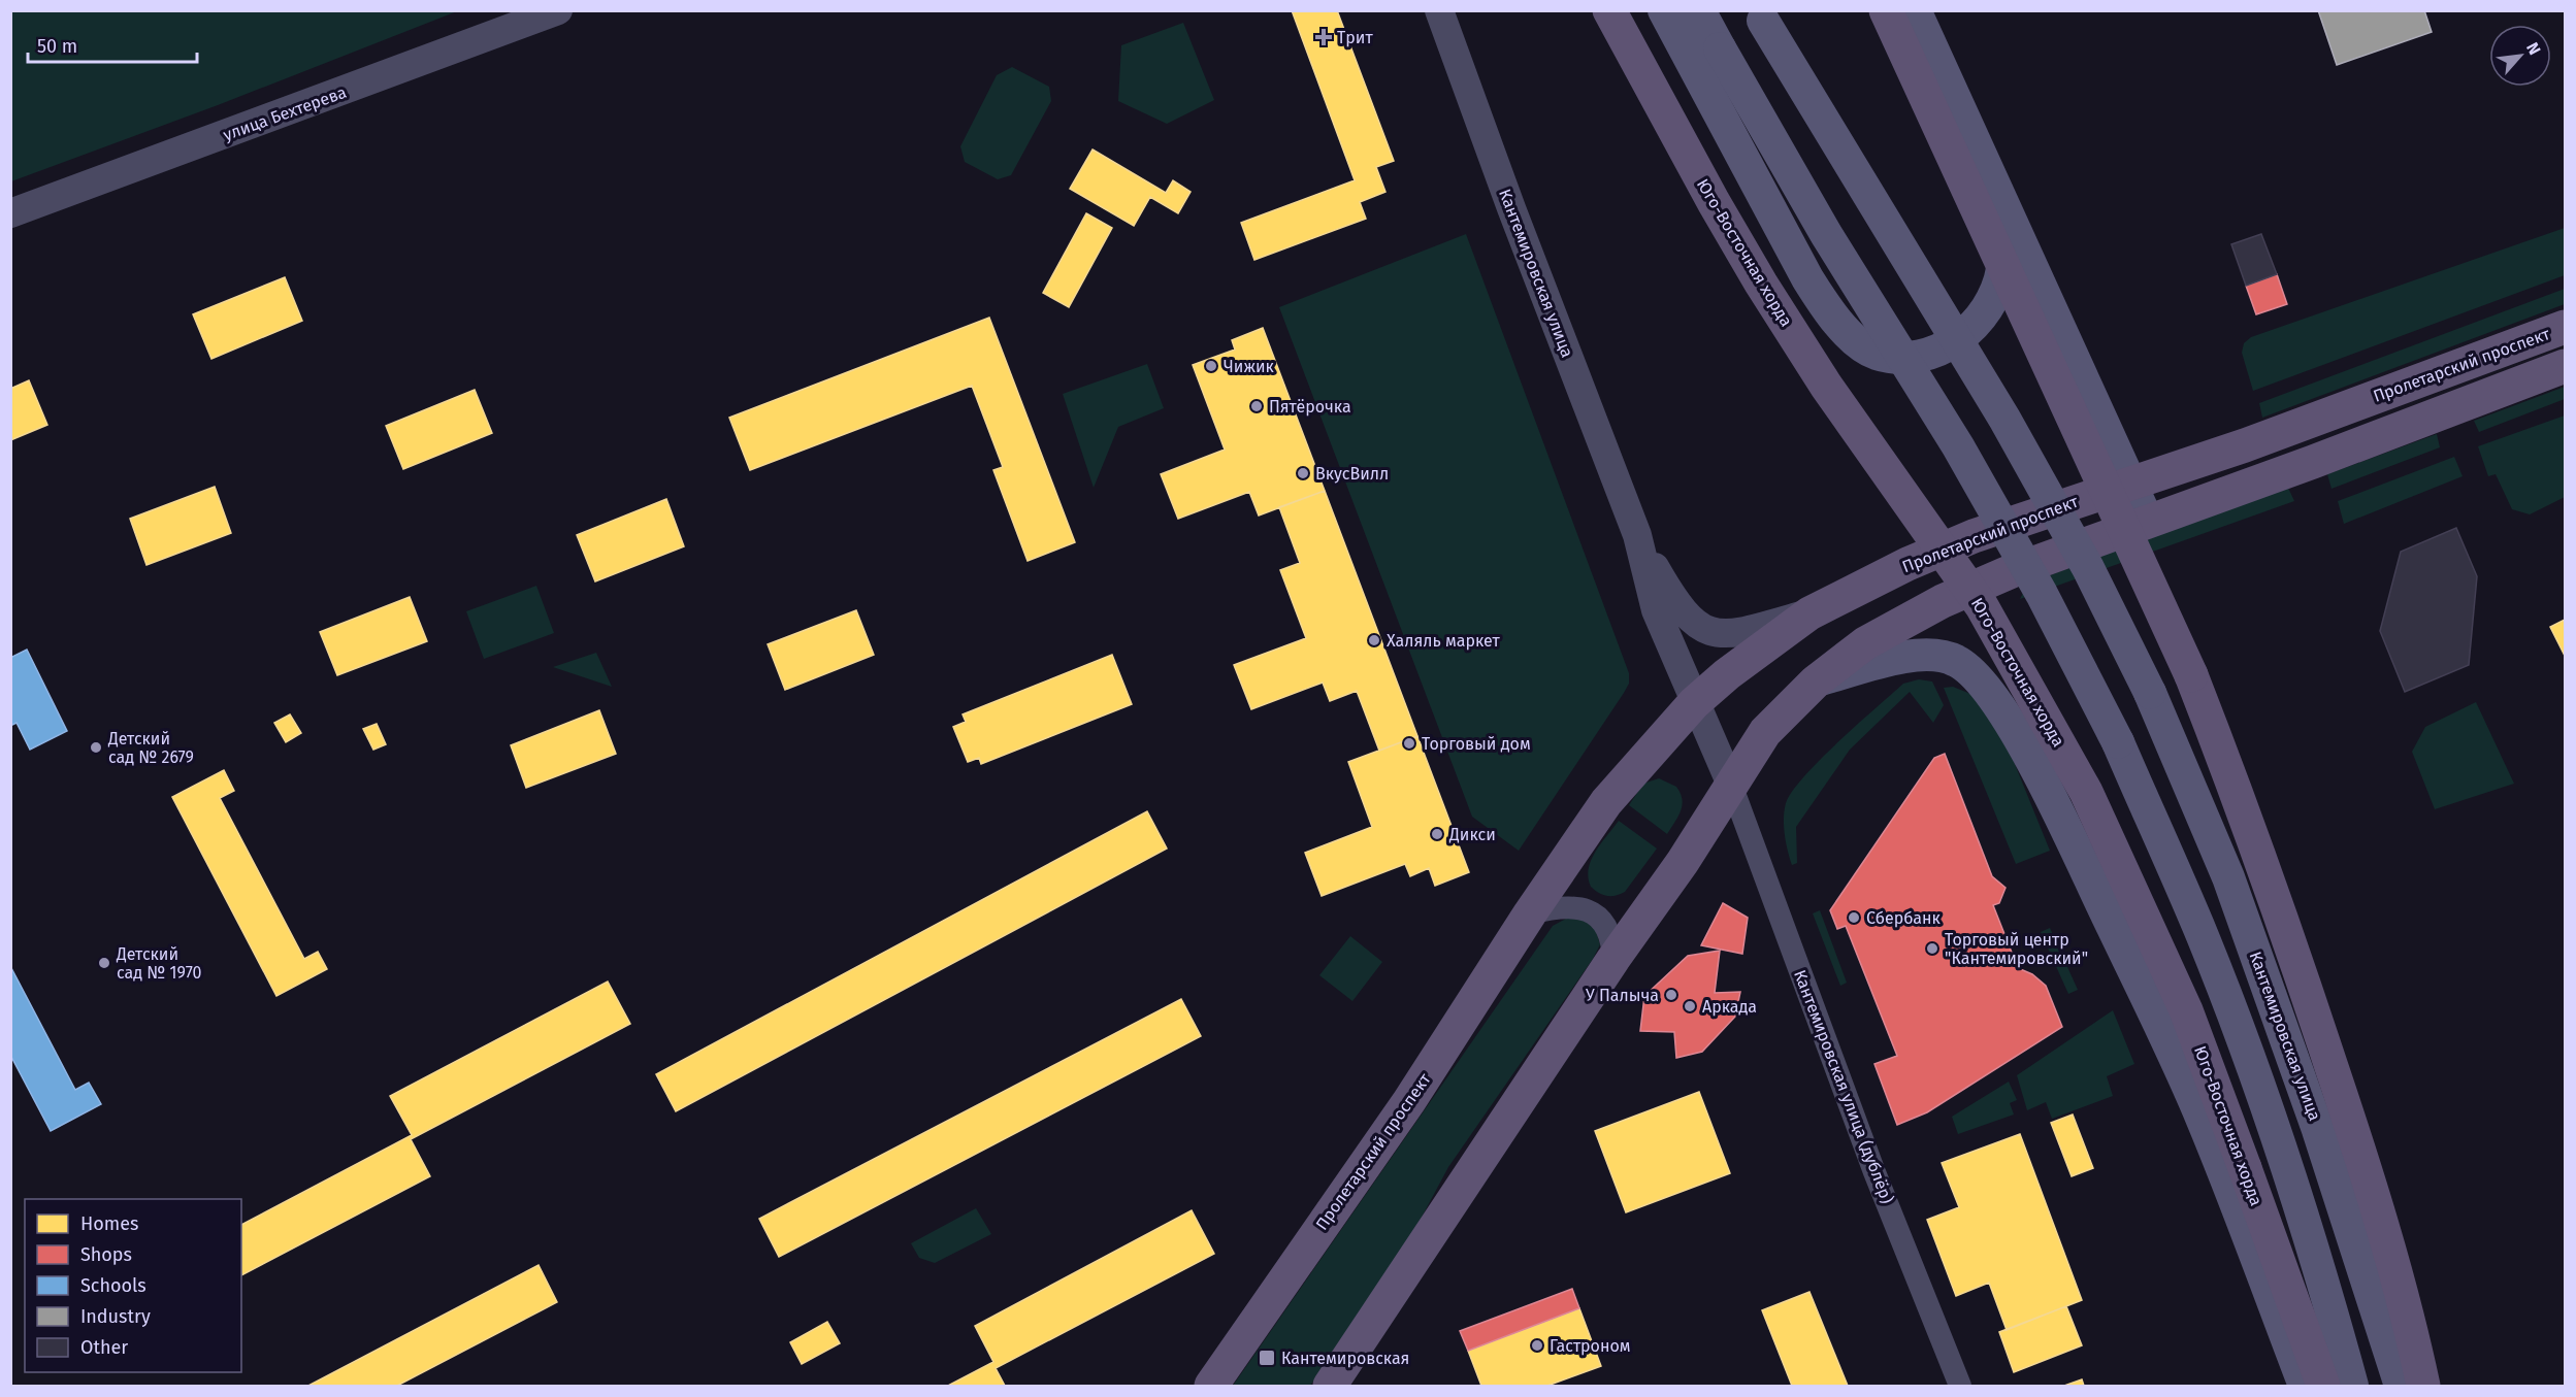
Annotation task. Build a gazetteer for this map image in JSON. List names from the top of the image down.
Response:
{
  "streets": {
    "main road": ["Юго-Восточная хорда", "Кантемировская улица", "Пролетарский проспект"],
    "street": ["улица Бехтерева", "Кантемировская улица (дублёр)"]
  },
  "crossings": [
    ["Кантемировская улица", "Пролетарский проспект"],
    ["Кантемировская улица", "Кантемировская улица (дублёр)"]
  ],
  "places": {
    "health": ["Трит"],
    "other": [
      "Чижик",
      "Пятёрочка",
      "ВкусВилл",
      "Халяль маркет",
      "Торговый дом",
      "Детский сад № 2679",
      "Дикси",
      "Сбербанк",
      "Торговый центр \"Кантемировский\"",
      "Детский сад № 1970",
      "У Палыча",
      "Аркада",
      "Гастроном"
    ],
    "transit": ["Кантемировская"]
  },
  "legend": [
    "Homes",
    "Shops",
    "Schools",
    "Industry",
    "Other"
  ],
  "scale_bar": "50 m",
  "north": "top right"
}
